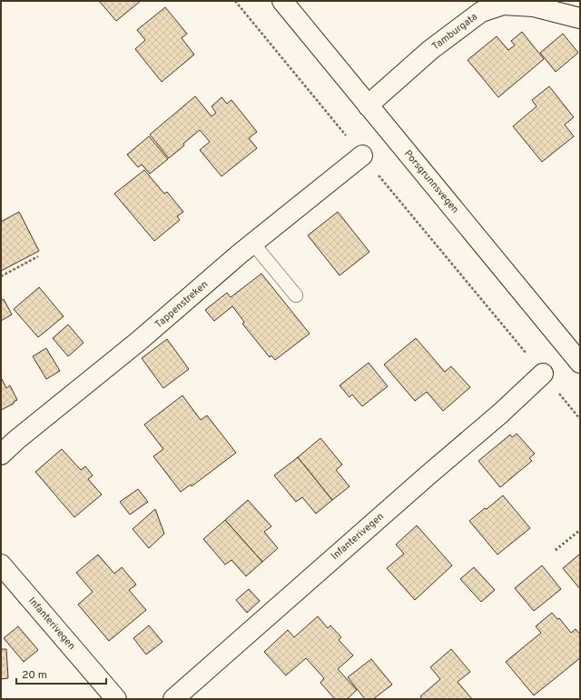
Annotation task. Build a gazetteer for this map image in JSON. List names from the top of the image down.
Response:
{
  "streets": {
    "street": [
      "Tamburgata",
      "Porsgrunnsvegen",
      "Tappenstreken",
      "Infanterivegen"
    ]
  },
  "crossings": [
    ["Tamburgata", "Porsgrunnsvegen"]
  ],
  "scale_bar": "20 m"
}
